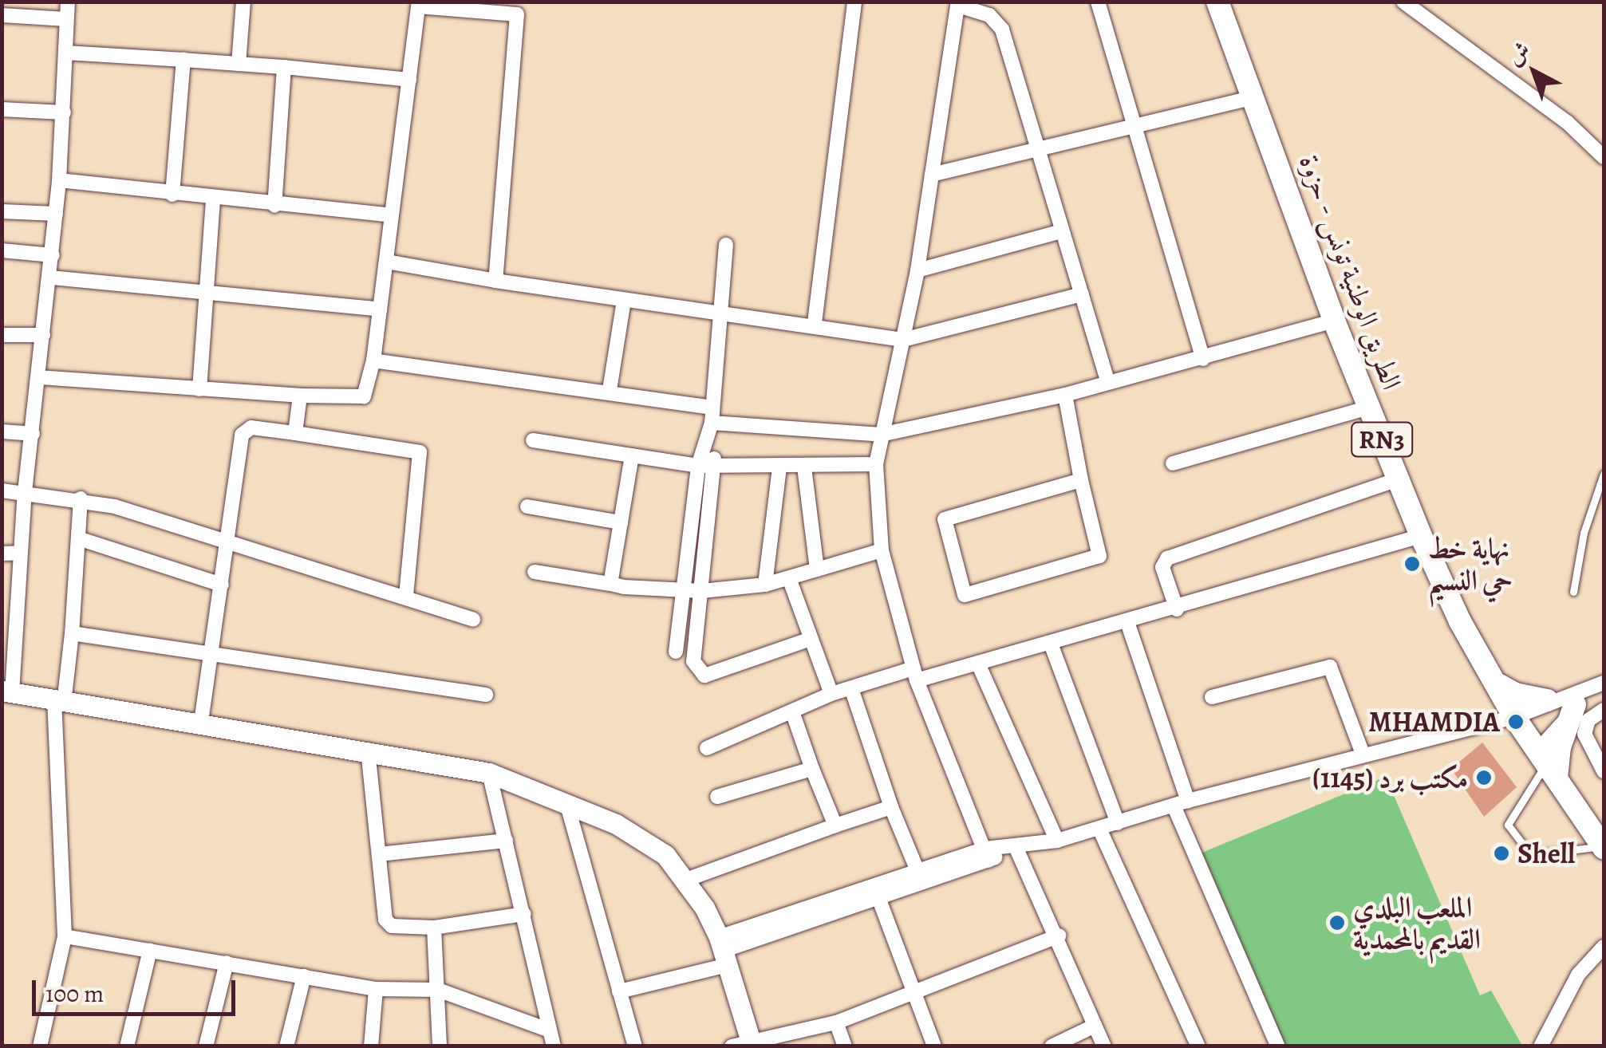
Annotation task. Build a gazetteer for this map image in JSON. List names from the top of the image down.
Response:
{
  "streets": {
    "main road": ["الطريق الوطنية تونس - حزوة", "RN3"]
  },
  "places": [
    "نهاية خط حي النسيم",
    "MHAMDIA",
    "مكتب برد (1145)",
    "Shell",
    "الملعب البلدي القديم بالمحمدية"
  ],
  "scale_bar": "100 m",
  "north": "top left"
}
